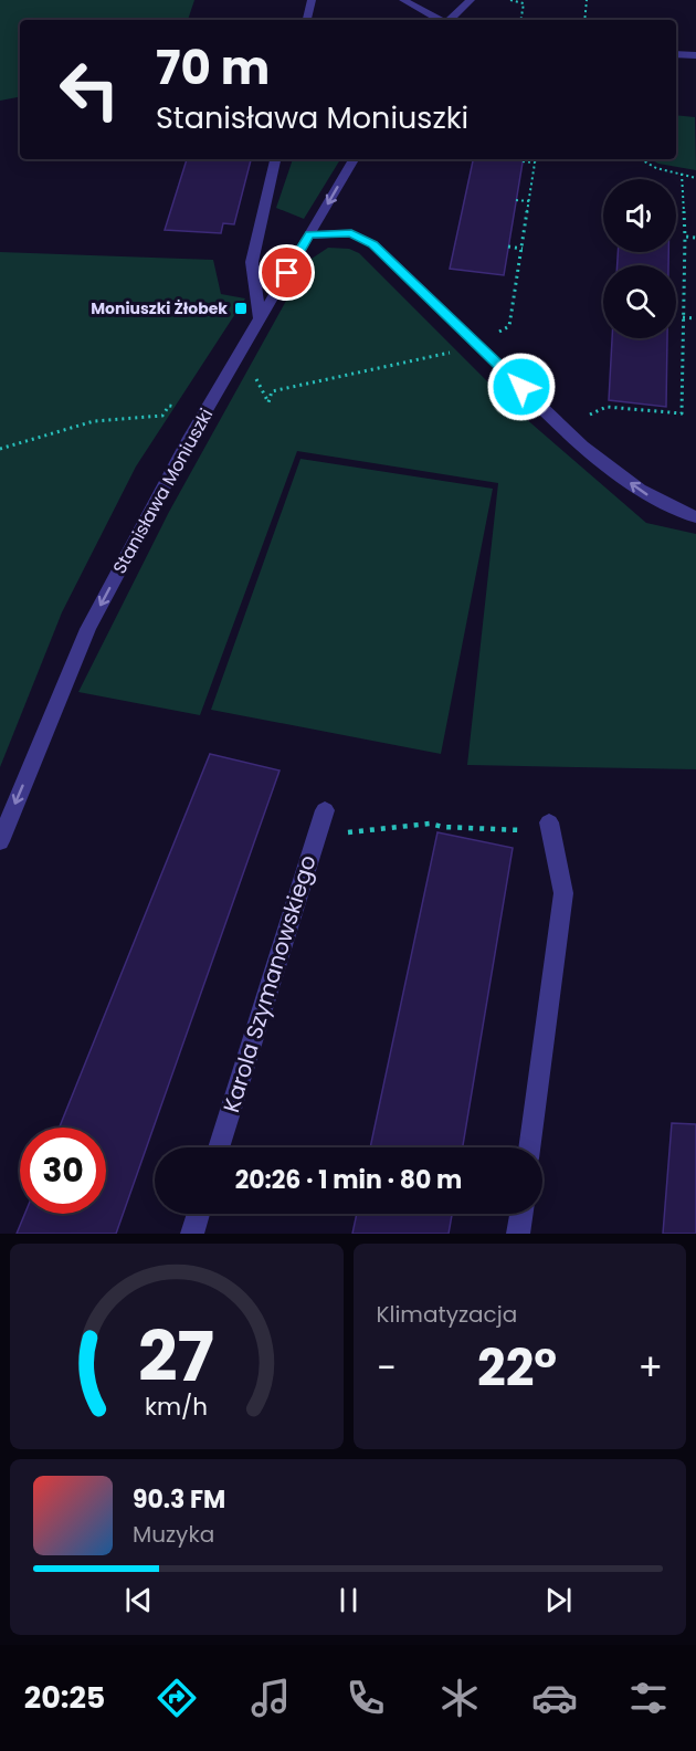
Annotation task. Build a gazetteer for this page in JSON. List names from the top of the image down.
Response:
{
  "streets": {
    "street": ["Stanisława Moniuszki", "Karola Szymanowskiego"]
  },
  "one_way": ["Stanisława Moniuszki"],
  "places": {
    "transit": ["Moniuszki Żłobek"]
  },
  "page": {
    "turn": ["70 m", "Stanisława Moniuszki"],
    "limit": "30",
    "trip": "20:26 · 1 min · 80 m",
    "tile": "Klimatyzacja",
    "heat": ["−", "22°", "+"],
    "song": ["90.3 FM", "Muzyka"],
    "tabs": "20:25",
    "gauge": ["27", "km/h"]
  }
}
